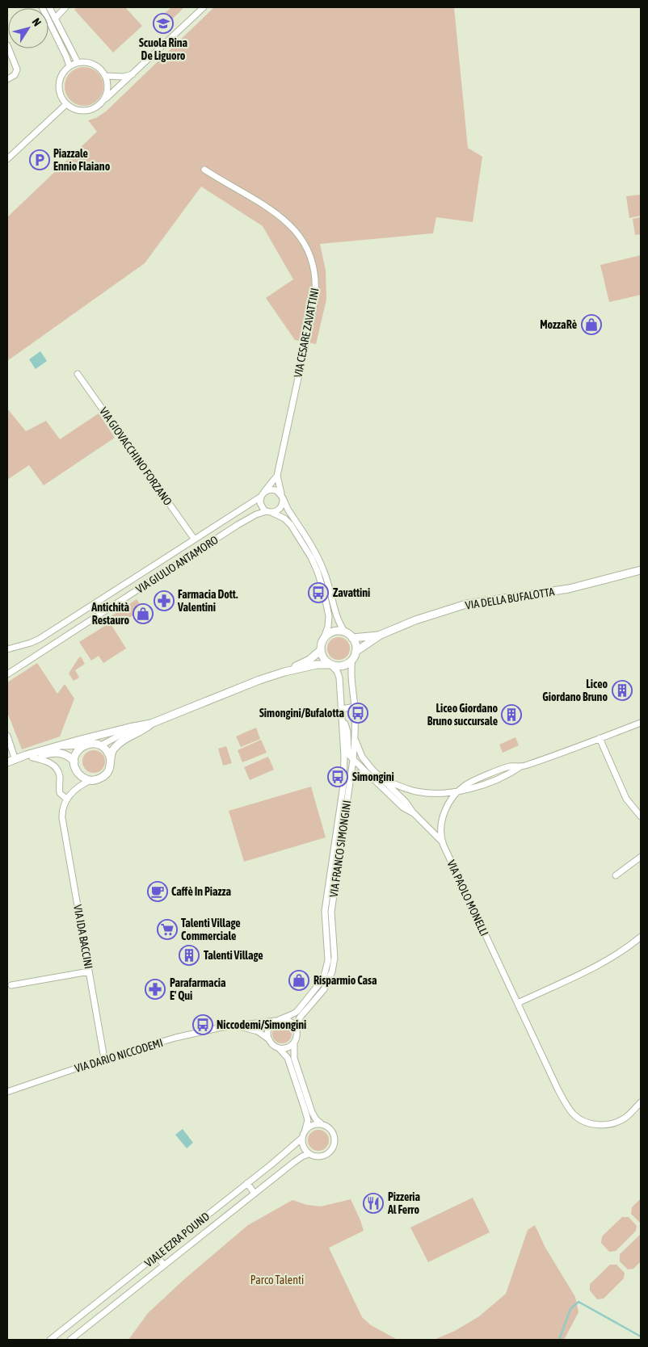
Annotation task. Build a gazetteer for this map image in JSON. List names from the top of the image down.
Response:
{
  "streets": {
    "street": [
      "VIA CESARE ZAVATTINI",
      "VIA GIOVACCHINO FORZANO",
      "VIA GIULIO ANTAMORO",
      "VIA DELLA BUFALOTTA",
      "VIA FRANCO SIMONGINI",
      "VIA PAOLO MONELLI",
      "VIA IDA BACCINI",
      "VIA DARIO NICCODEMI",
      "VIALE EZRA POUND"
    ]
  },
  "crossings": [
    ["VIA CESARE ZAVATTINI", "VIA GIULIO ANTAMORO"],
    ["VIA CESARE ZAVATTINI", "VIA DELLA BUFALOTTA"],
    ["VIA CESARE ZAVATTINI", "VIA FRANCO SIMONGINI"],
    ["VIA GIOVACCHINO FORZANO", "VIA GIULIO ANTAMORO"],
    ["VIA DELLA BUFALOTTA", "VIA FRANCO SIMONGINI"],
    ["VIA FRANCO SIMONGINI", "VIA DARIO NICCODEMI"],
    ["VIA IDA BACCINI", "VIA DARIO NICCODEMI"]
  ],
  "parks": ["Parco Talenti"],
  "places": {
    "school or university": ["Scuola Rina De Liguoro"],
    "parking": ["Piazzale Ennio Flaiano"],
    "shop": ["MozzaRè", "Antichità Restauro", "Risparmio Casa"],
    "bus stop": [
      "Zavattini",
      "Simongini/Bufalotta",
      "Simongini",
      "Niccodemi/Simongini"
    ],
    "pharmacy": ["Farmacia Dott. Valentini", "Parafarmacia E' Qui"],
    "building": ["Liceo Giordano Bruno", "Liceo Giordano Bruno succursale", "Talenti Village"],
    "cafe": ["Caffè In Piazza"],
    "supermarket": ["Talenti Village Commerciale"],
    "restaurant": ["Pizzeria Al Ferro"]
  },
  "north": "top right"
}
